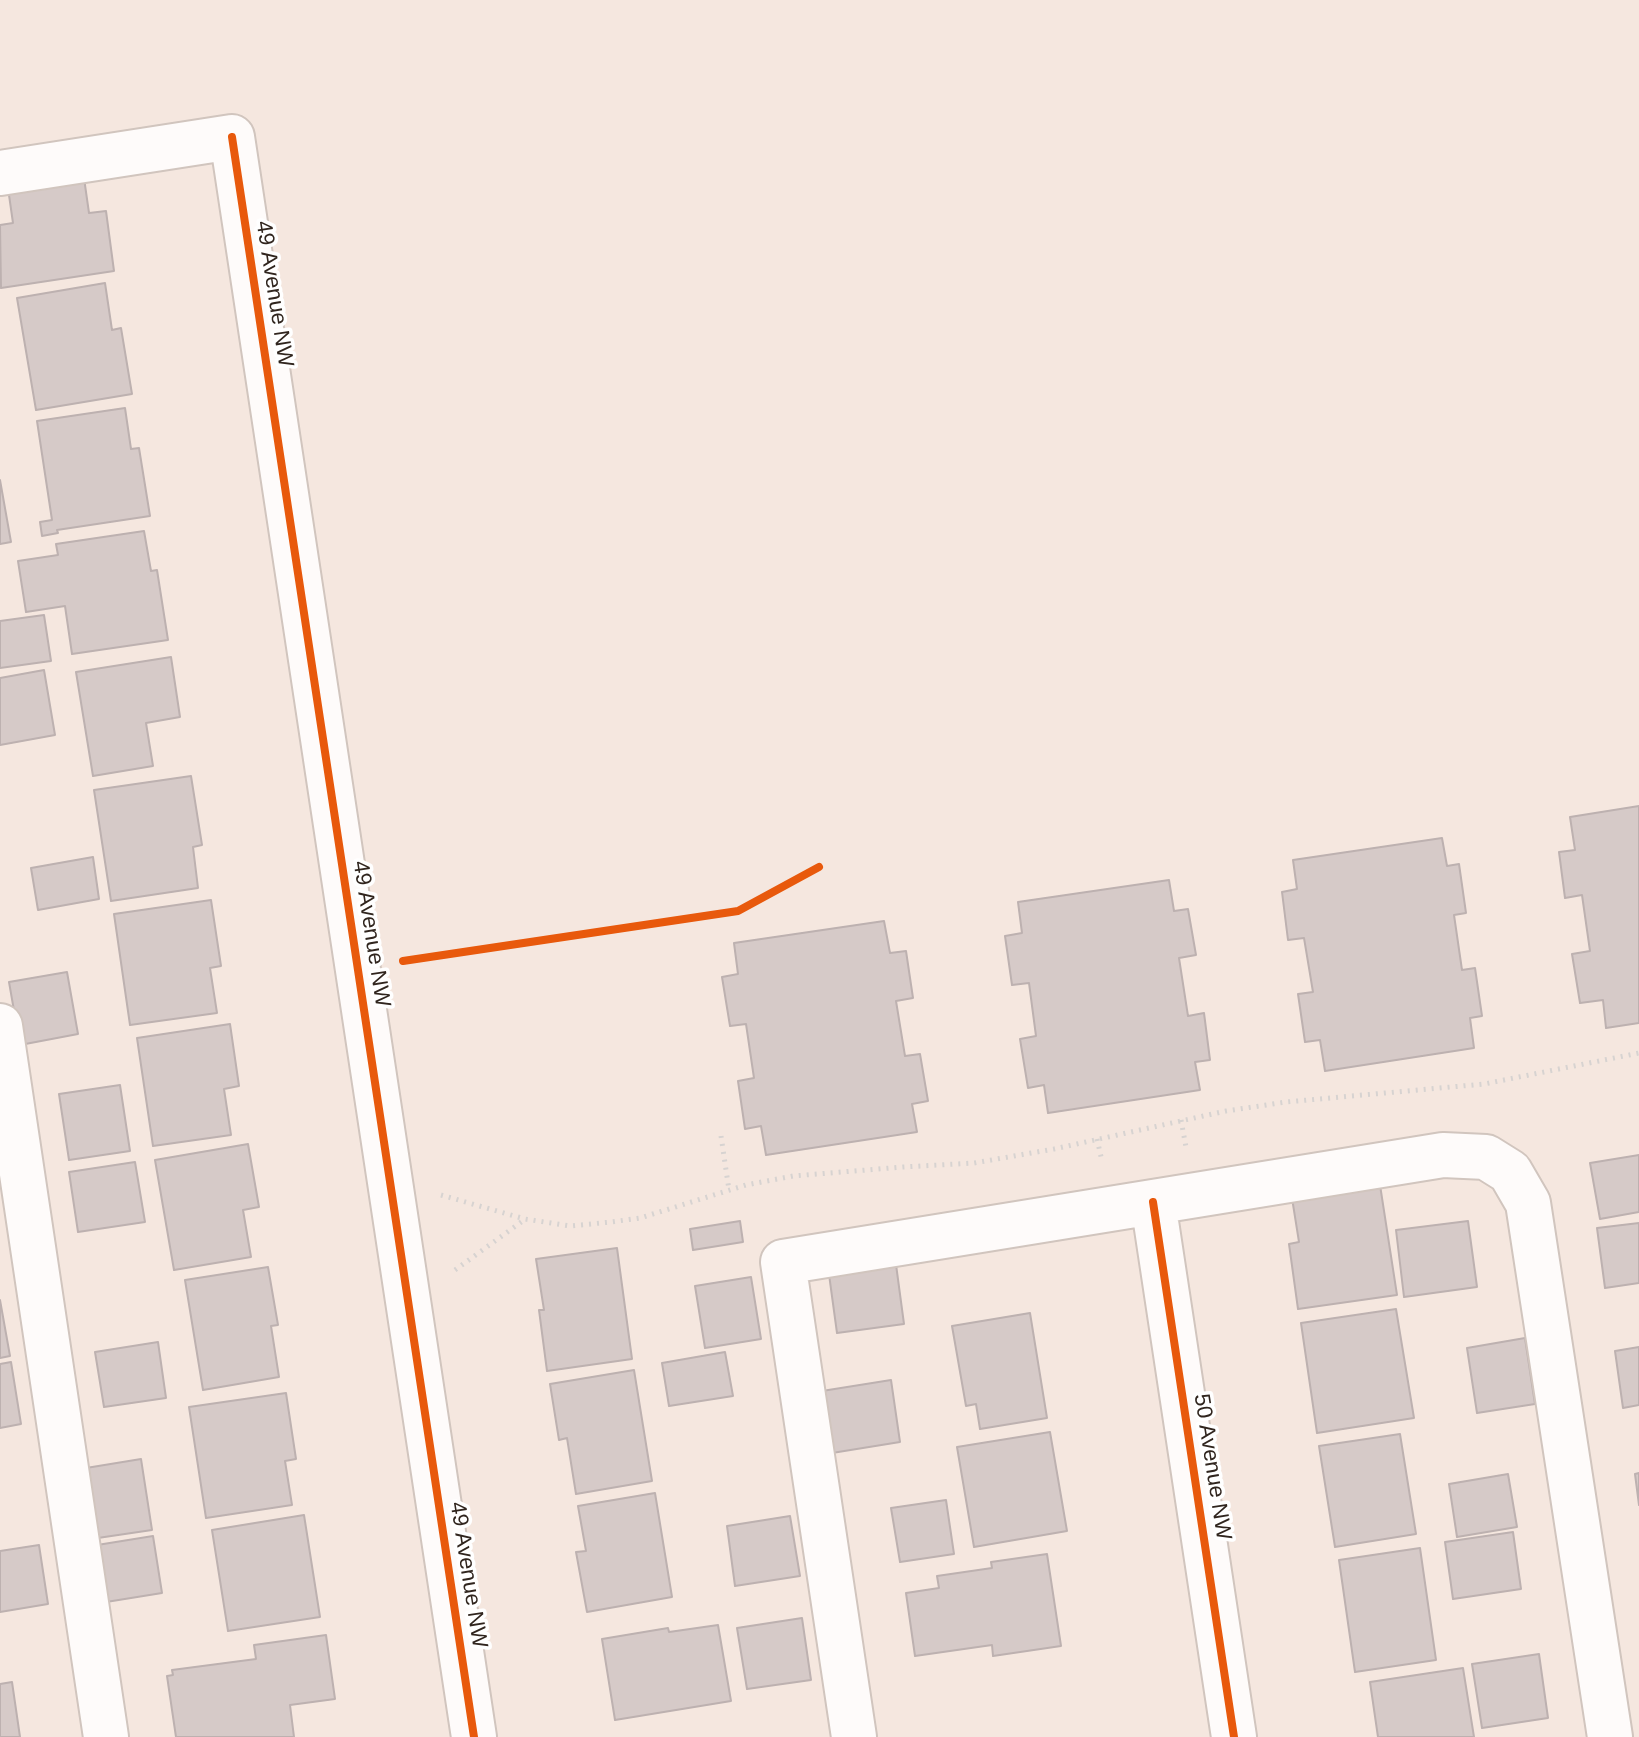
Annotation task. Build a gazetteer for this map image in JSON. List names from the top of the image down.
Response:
{
  "streets": {
    "street": ["49 Avenue NW", "50 Avenue NW"]
  }
}
